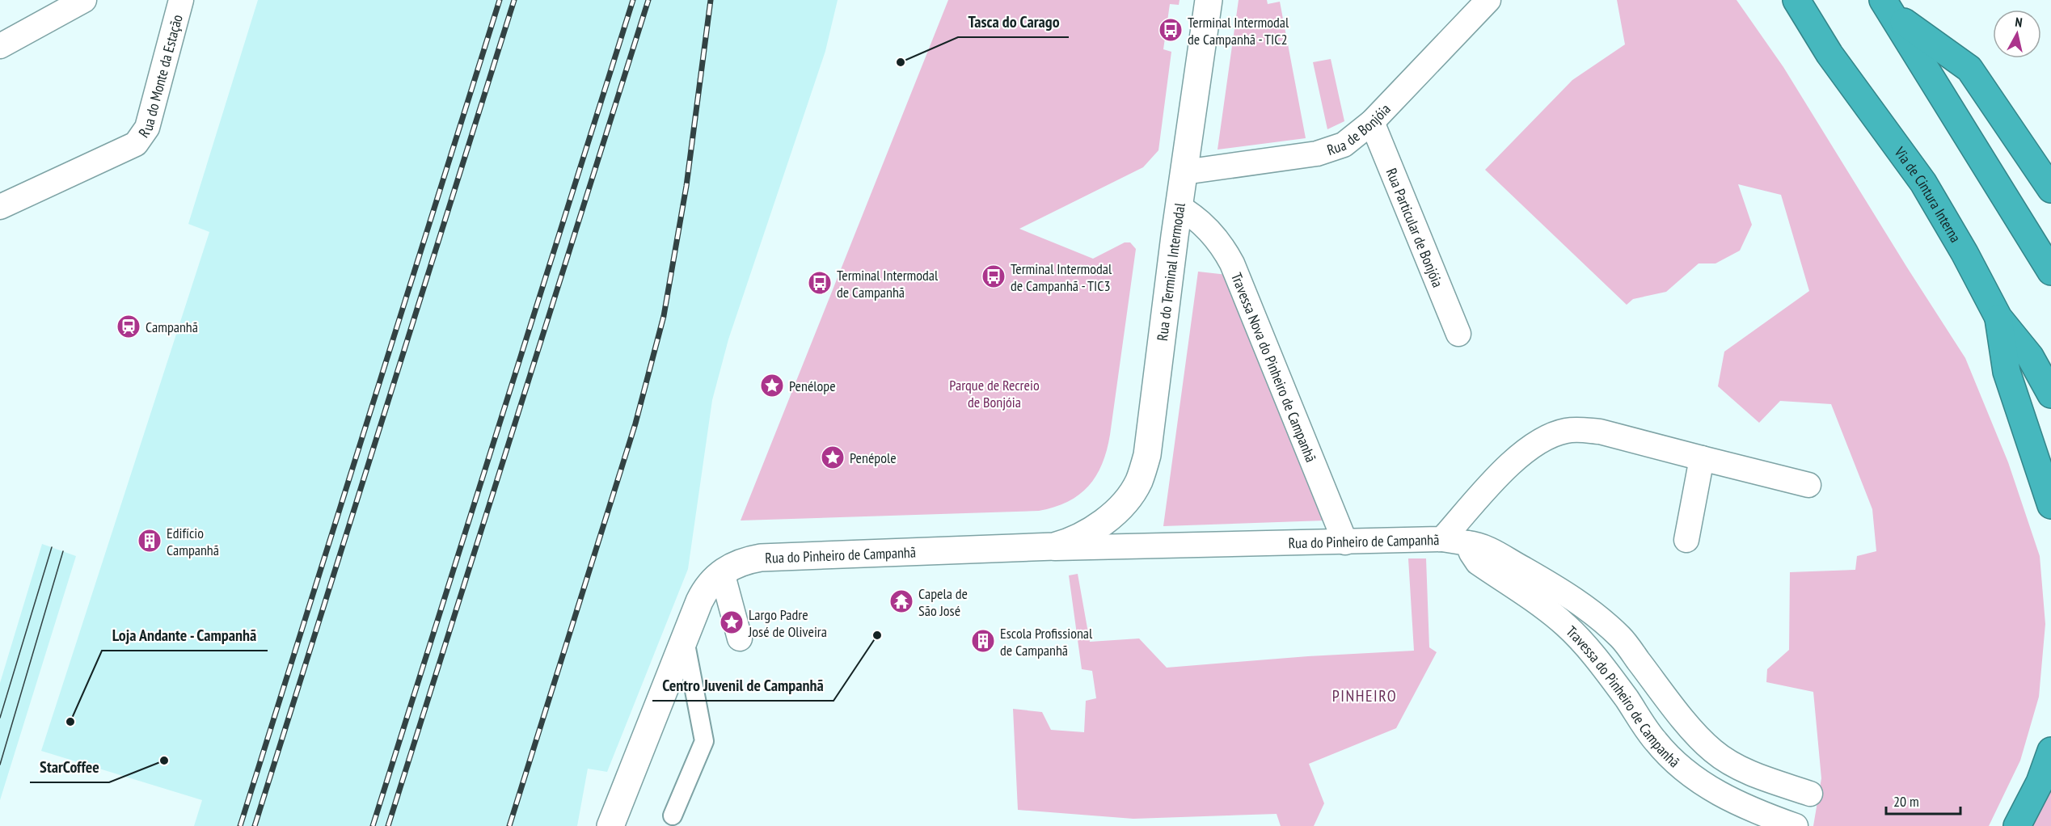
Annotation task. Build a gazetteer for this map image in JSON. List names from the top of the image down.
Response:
{
  "streets": {
    "highway": ["Via de Cintura Interna"],
    "street": [
      "Rua do Monte da Estação",
      "Rua de Bonjóia",
      "Rua Particular de Bonjóia",
      "Rua do Terminal Intermodal",
      "Travessa Nova do Pinheiro de Campanhã",
      "Rua do Pinheiro de Campanhã",
      "Travessa do Pinheiro de Campanhã"
    ]
  },
  "crossings": [
    ["Rua de Bonjóia", "Rua Particular de Bonjóia"],
    ["Rua de Bonjóia", "Rua do Terminal Intermodal"],
    ["Rua do Terminal Intermodal", "Travessa Nova do Pinheiro de Campanhã"],
    ["Rua do Terminal Intermodal", "Rua do Pinheiro de Campanhã"],
    ["Travessa Nova do Pinheiro de Campanhã", "Rua do Pinheiro de Campanhã"],
    ["Rua do Pinheiro de Campanhã", "Travessa do Pinheiro de Campanhã"]
  ],
  "districts": ["PINHEIRO"],
  "parks": ["Parque de Recreio de Bonjóia"],
  "places": {
    "bus stop": ["Terminal Intermodal de Campanhã - TIC2", "Terminal Intermodal de Campanhã - TIC3", "Terminal Intermodal de Campanhã"],
    "other": [
      "Tasca do Carago",
      "Centro Juvenil de Campanhã",
      "Loja Andante - Campanhã",
      "StarCoffee"
    ],
    "station": ["Campanhã"],
    "place": ["Penélope", "Penépole", "Largo Padre José de Oliveira"],
    "building": ["Edifício Campanhã", "Escola Profissional de Campanhã"],
    "temple": ["Capela de São José"]
  },
  "scale_bar": "20 m",
  "north": "top"
}
